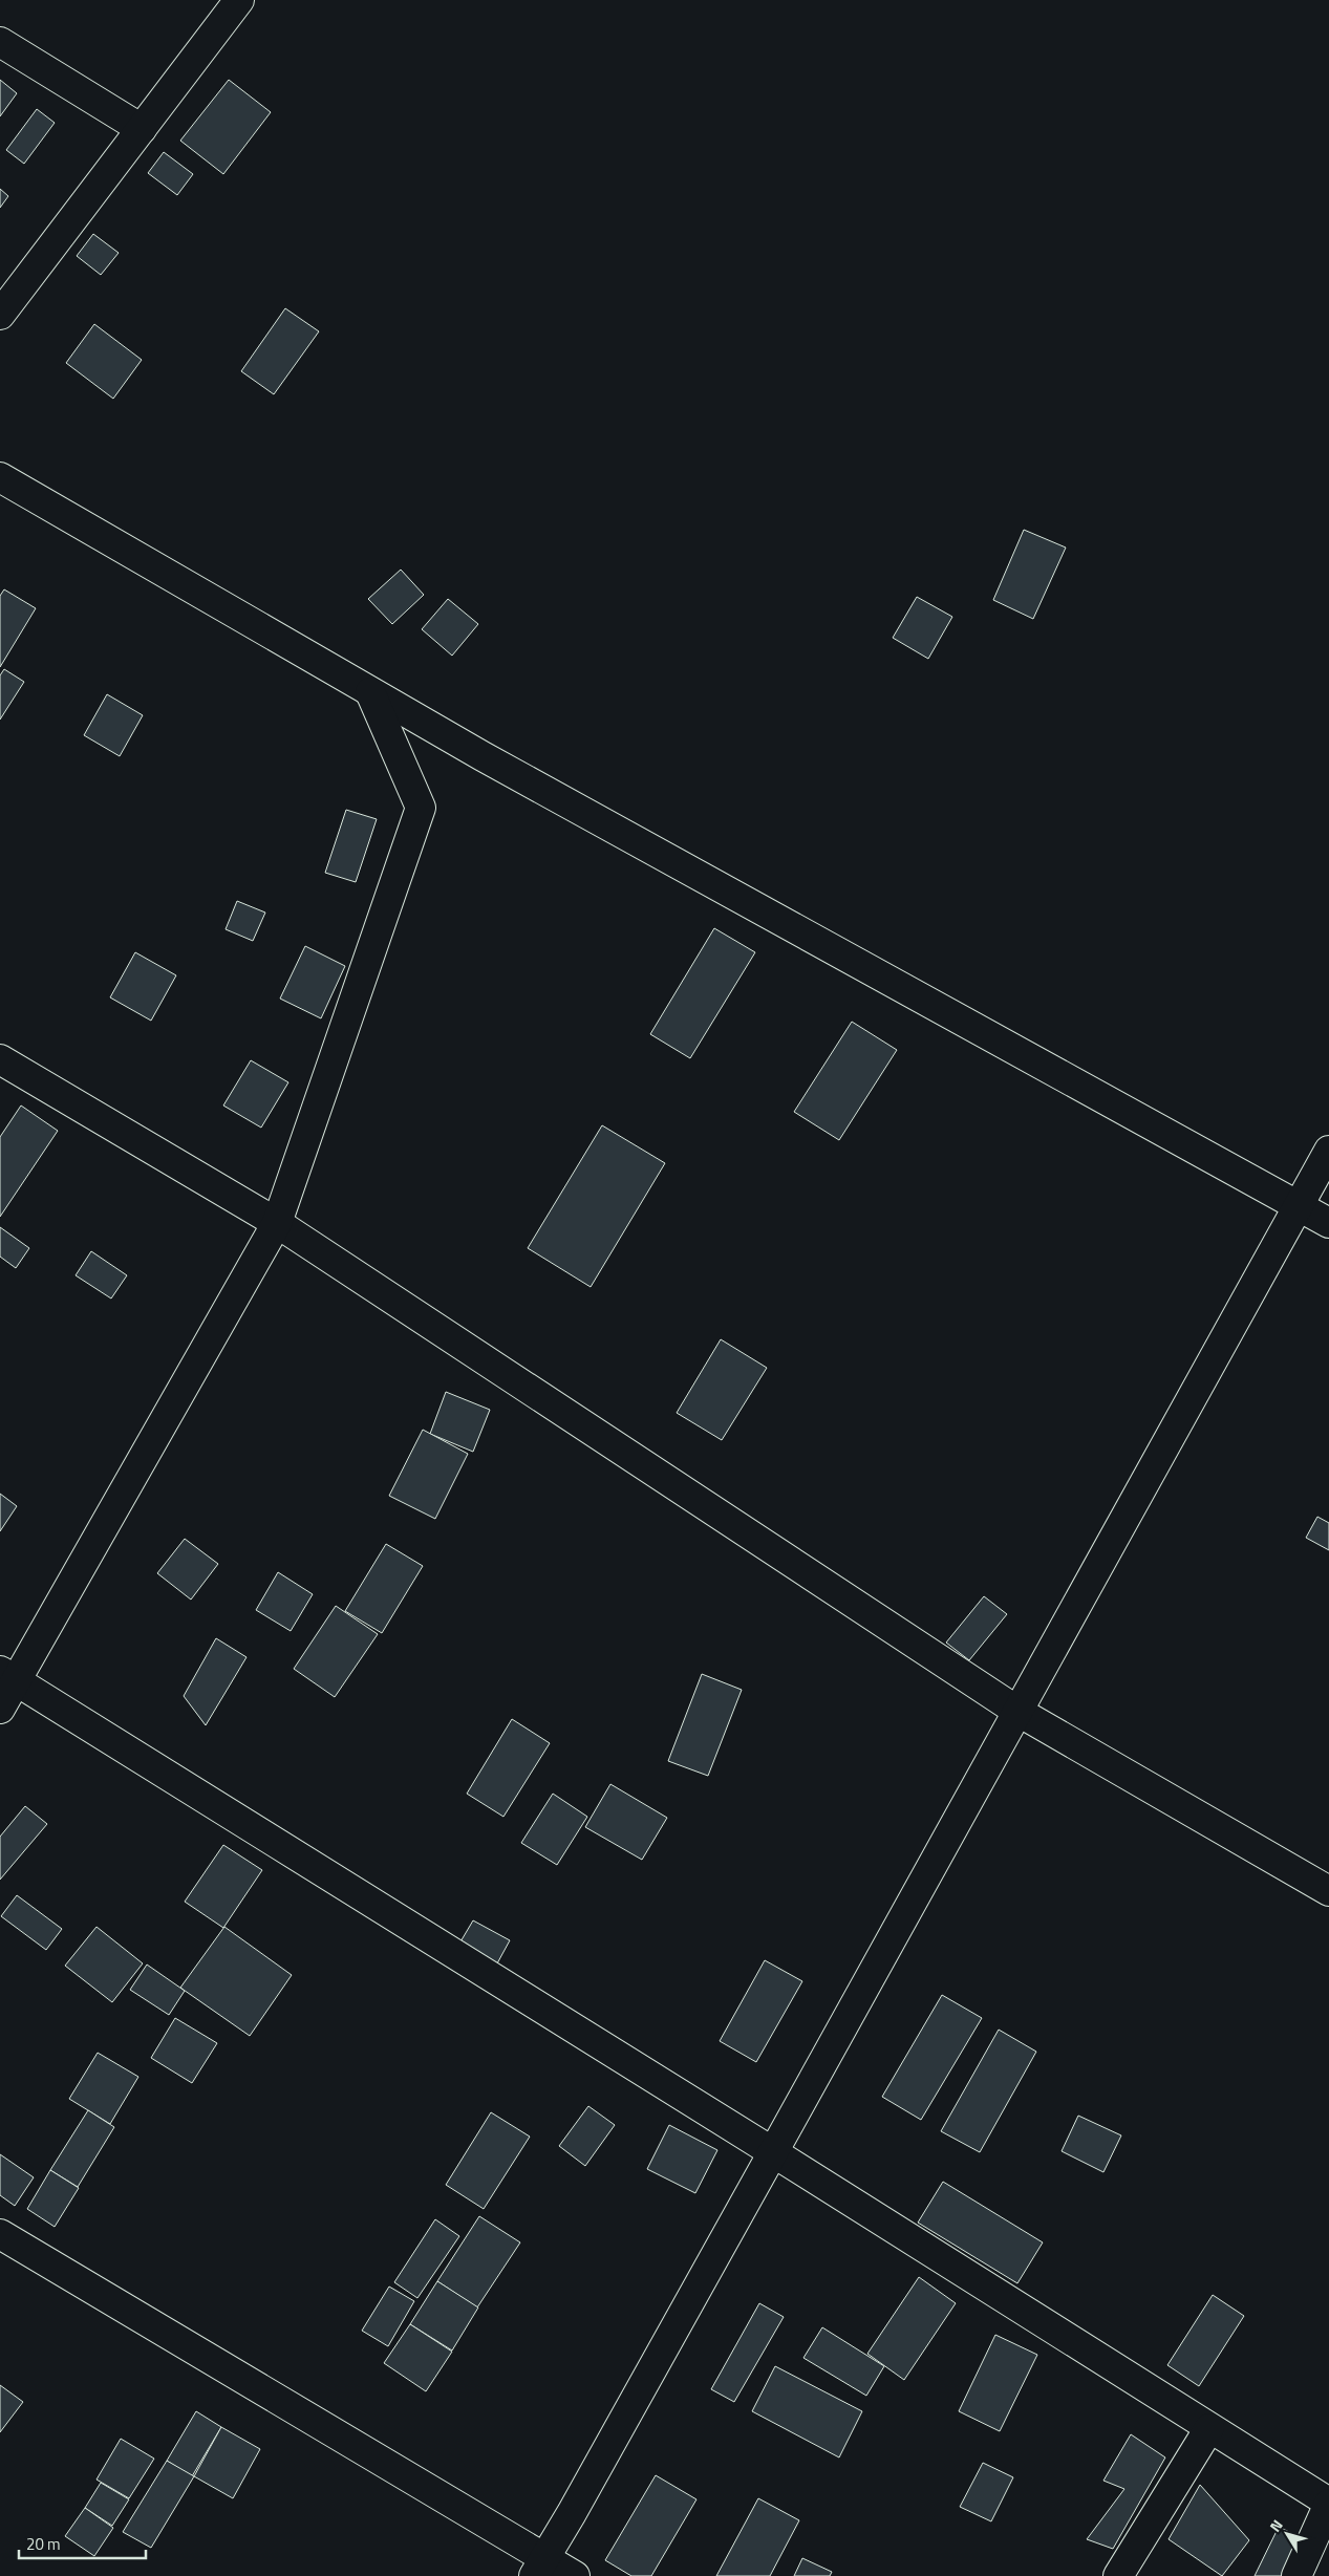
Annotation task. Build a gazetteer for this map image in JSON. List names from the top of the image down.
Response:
{
  "scale_bar": "20 m",
  "north": "top left"
}
